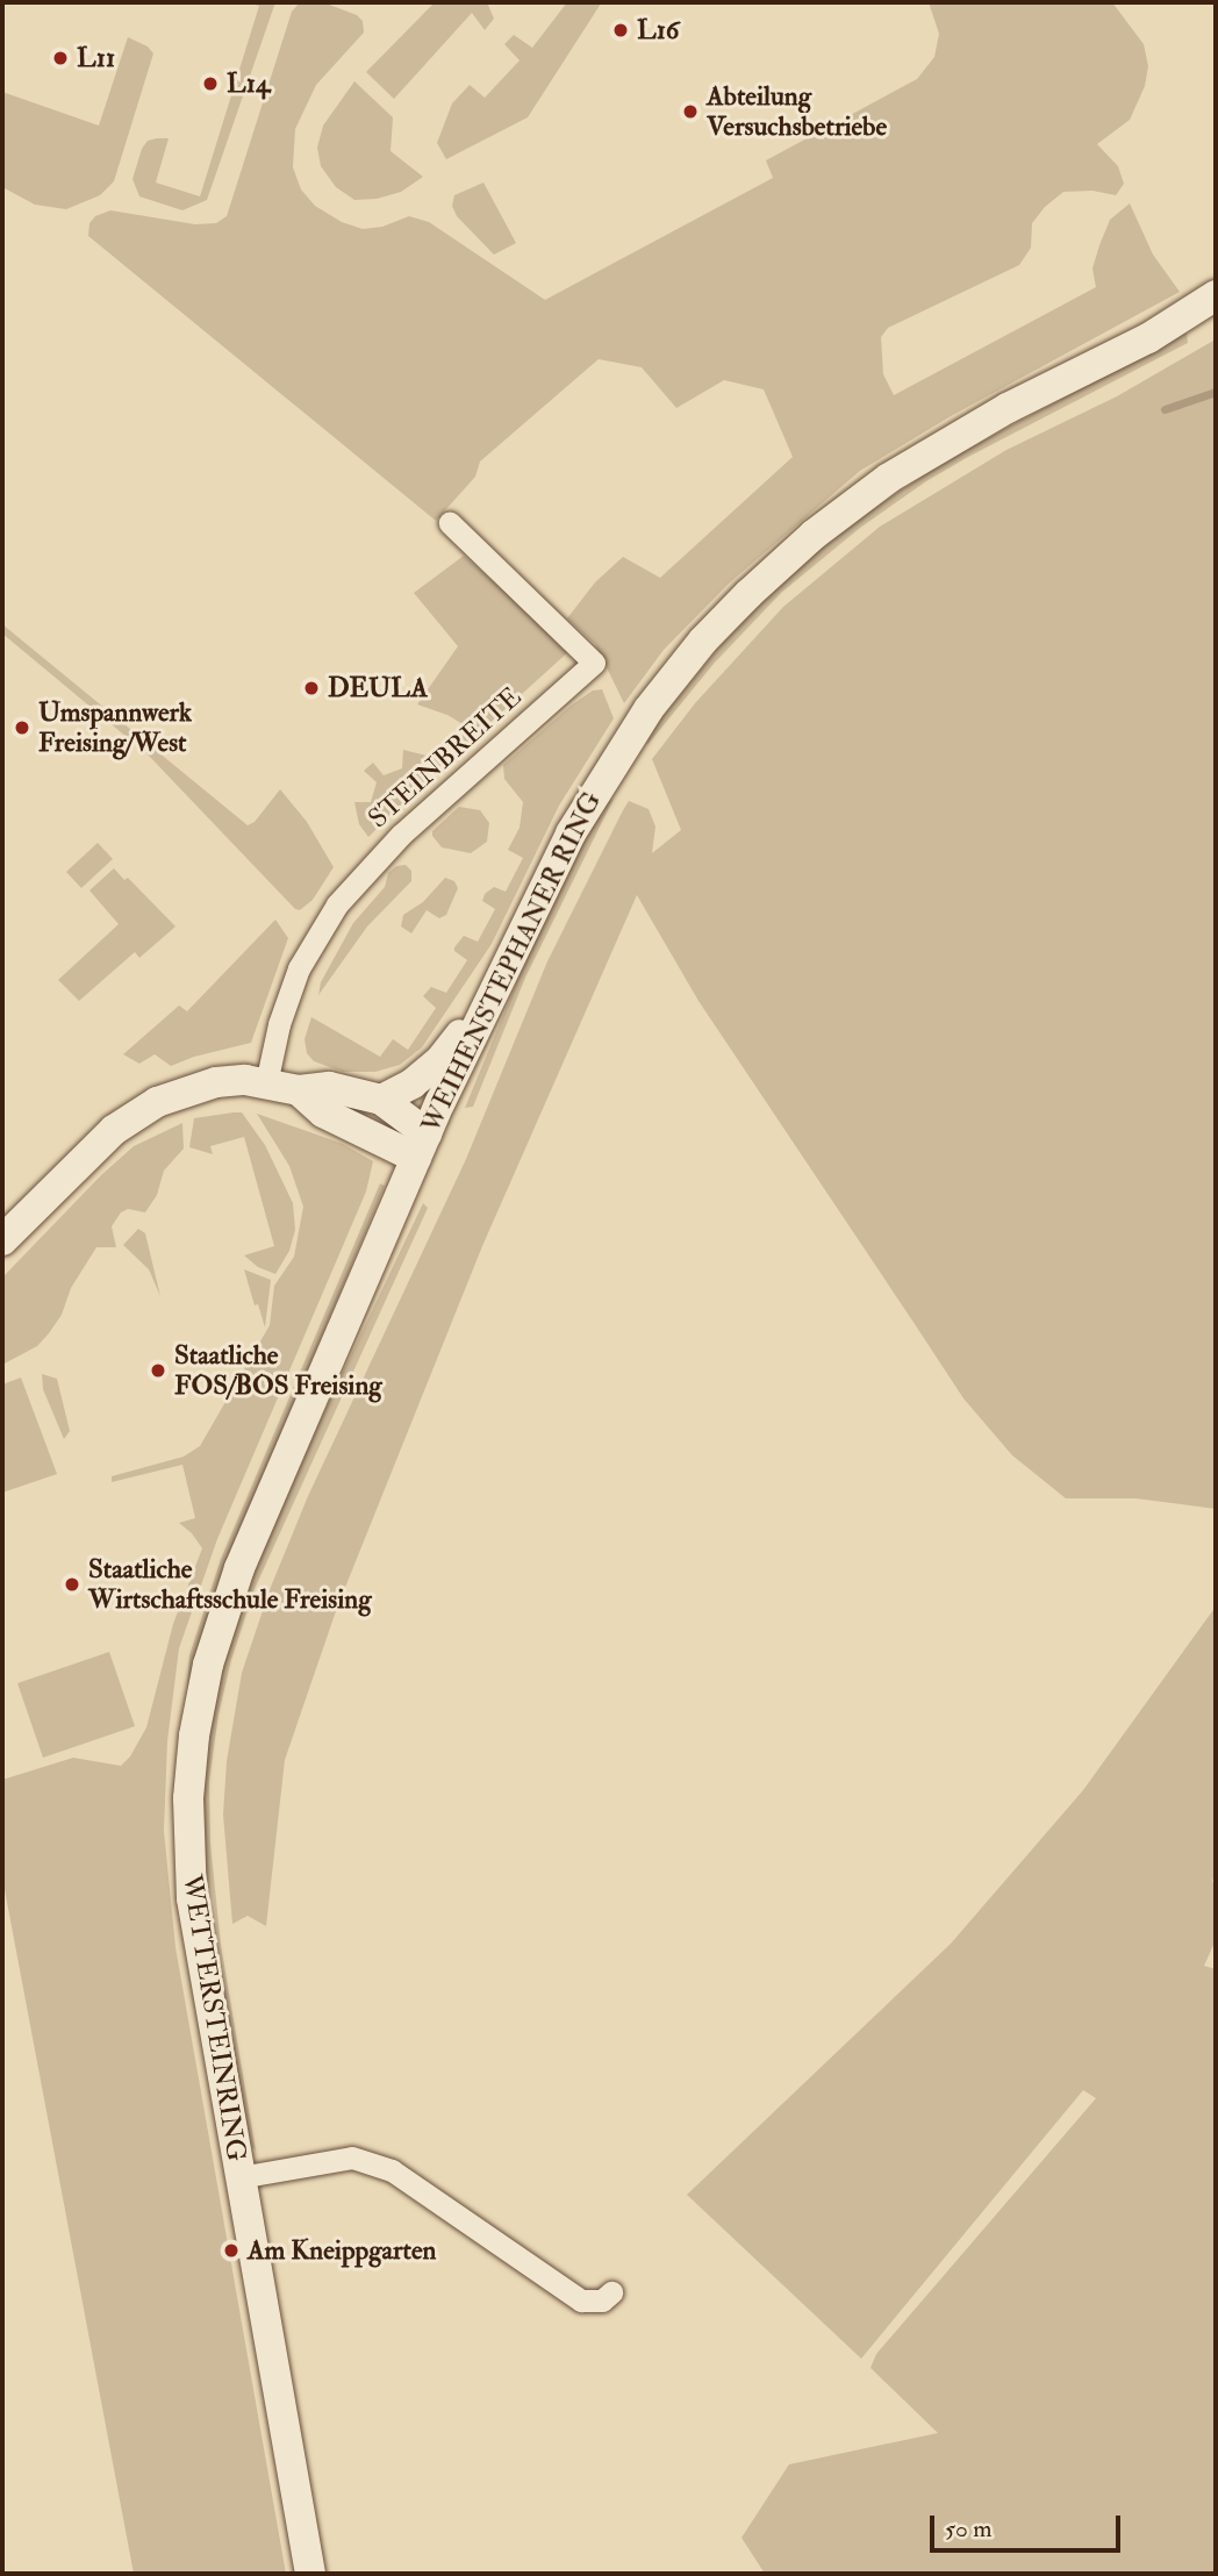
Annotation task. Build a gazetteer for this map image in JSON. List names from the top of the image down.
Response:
{
  "streets": {
    "main road": ["WEIHENSTEPHANER RING", "WETTERSTEINRING"],
    "street": ["STEINBREITE"]
  },
  "crossings": [
    ["WEIHENSTEPHANER RING", "WETTERSTEINRING"]
  ],
  "places": [
    "L16",
    "L11",
    "L14",
    "Abteilung Versuchsbetriebe",
    "DEULA",
    "Umspannwerk Freising/West",
    "Staatliche FOS/BOS Freising",
    "Staatliche Wirtschaftsschule Freising",
    "Am Kneippgarten"
  ],
  "scale_bar": "50 m"
}
